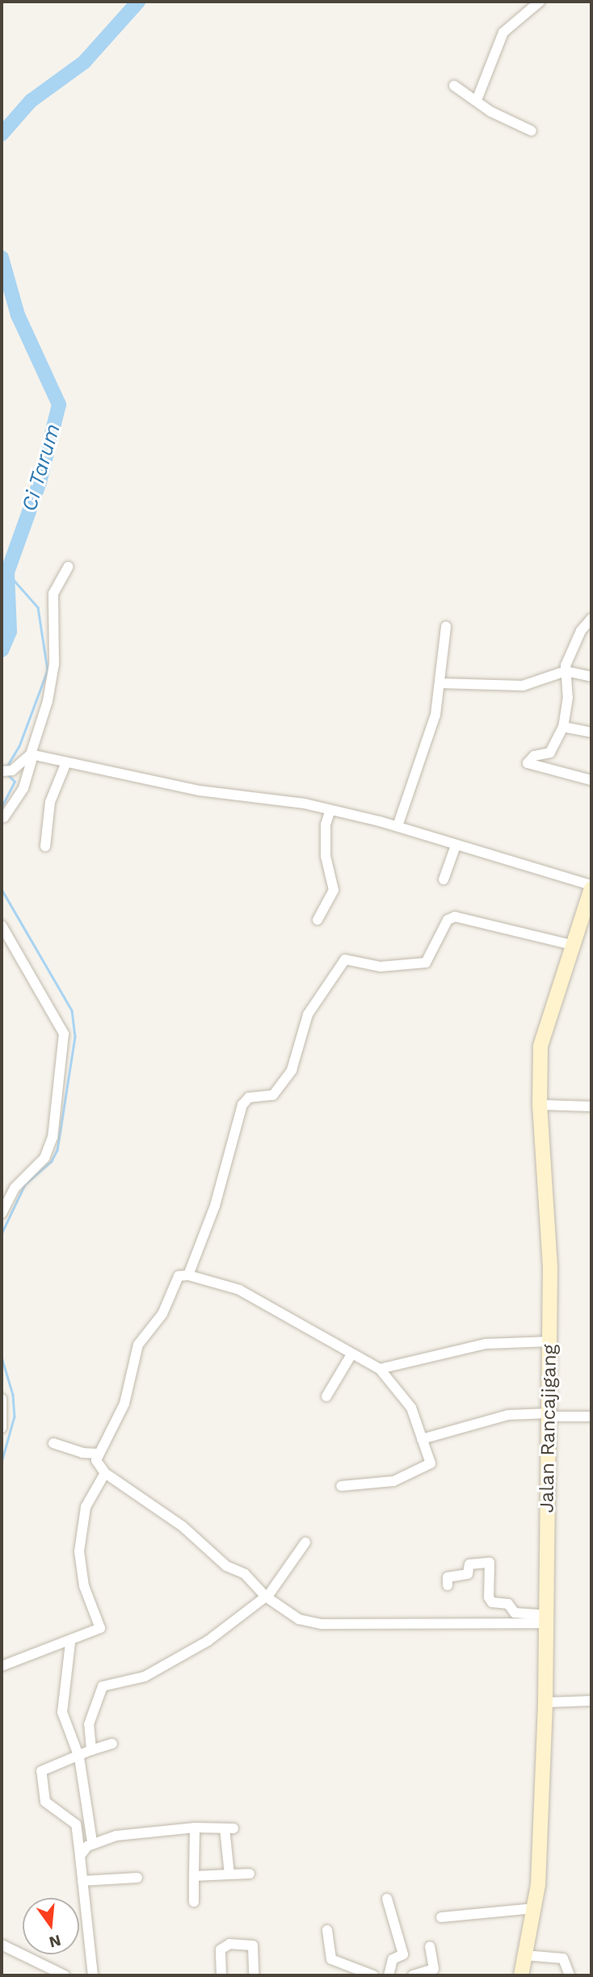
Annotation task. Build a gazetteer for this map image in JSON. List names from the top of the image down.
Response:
{
  "streets": {
    "main road": ["Jalan Rancajigang"]
  },
  "water": ["Ci Tarum"],
  "north": "bottom"
}
